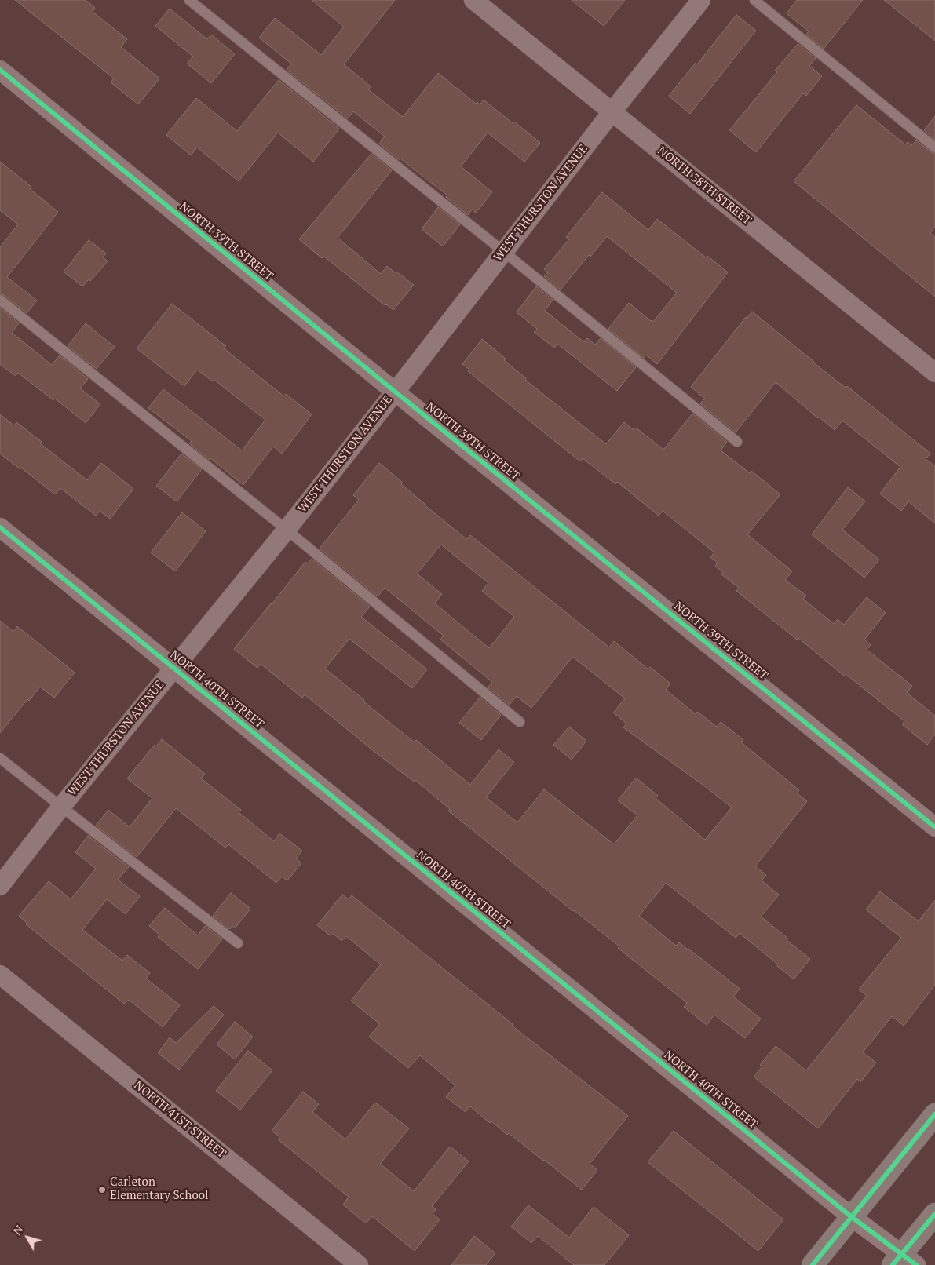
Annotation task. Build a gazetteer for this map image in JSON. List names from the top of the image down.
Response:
{
  "streets": {
    "street": [
      "NORTH 38TH STREET",
      "WEST THURSTON AVENUE",
      "NORTH 39TH STREET",
      "NORTH 40TH STREET",
      "NORTH 41ST STREET"
    ]
  },
  "crossings": [
    ["NORTH 38TH STREET", "WEST THURSTON AVENUE"],
    ["WEST THURSTON AVENUE", "NORTH 39TH STREET"],
    ["WEST THURSTON AVENUE", "NORTH 40TH STREET"]
  ],
  "places": ["Carleton Elementary School"],
  "north": "top left"
}
